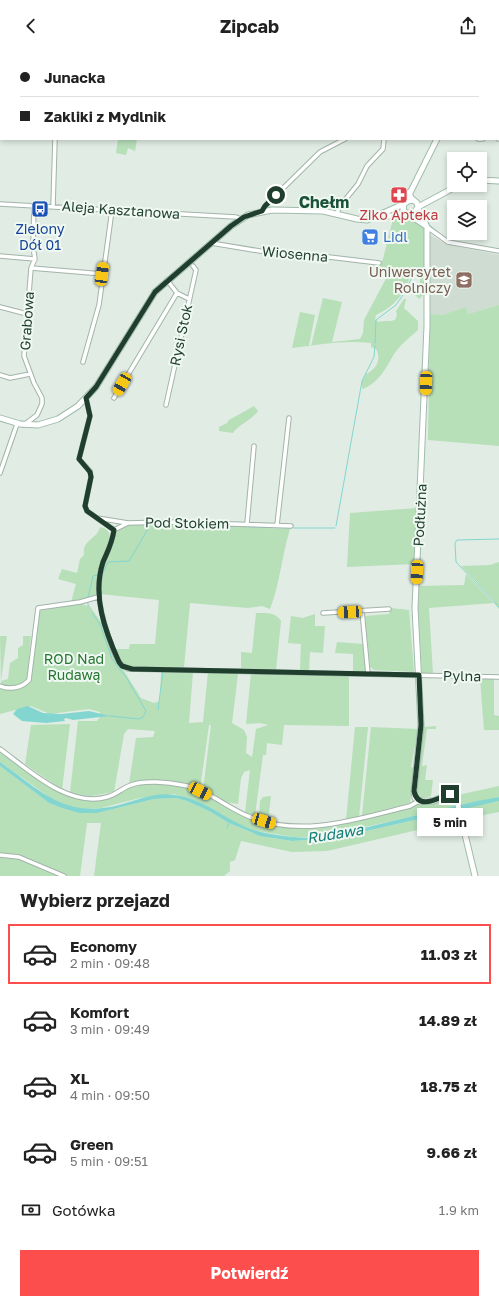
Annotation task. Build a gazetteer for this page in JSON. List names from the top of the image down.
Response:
{
  "streets": {
    "street": [
      "Aleja Kasztanowa",
      "Wiosenna",
      "Grabowa",
      "Rysi Stok",
      "Podłużna",
      "Pod Stokiem",
      "Pylna"
    ]
  },
  "crossings": [
    ["Aleja Kasztanowa", "Grabowa"],
    ["Podłużna", "Pylna"],
    ["Pod Stokiem", "Pylna"]
  ],
  "districts": ["Chełm"],
  "water": ["Rudawa"],
  "parks": ["ROD Nad Rudawą"],
  "places": {
    "pharmacy": ["Ziko Apteka"],
    "bus stop": ["Zielony Dół 01"],
    "supermarket": ["Lidl"],
    "school or university": ["Uniwersytet Rolniczy"]
  },
  "page": {
    "header": "Zipcab",
    "banner": ["Junacka", "Zakliki z Mydlnik"],
    "bubble": "5 min",
    "heading": "Wybierz przejazd",
    "list": [
      {
        "name": "Economy",
        "note": "2 min · 09:48",
        "value": "11.03 zł"
      },
      {
        "name": "Komfort",
        "note": "3 min · 09:49",
        "value": "14.89 zł"
      },
      {
        "name": "XL",
        "note": "4 min · 09:50",
        "value": "18.75 zł"
      },
      {
        "name": "Green",
        "note": "5 min · 09:51",
        "value": "9.66 zł"
      }
    ],
    "pay": ["Gotówka", "1.9 km"],
    "buttons": "Potwierdź"
  }
}
